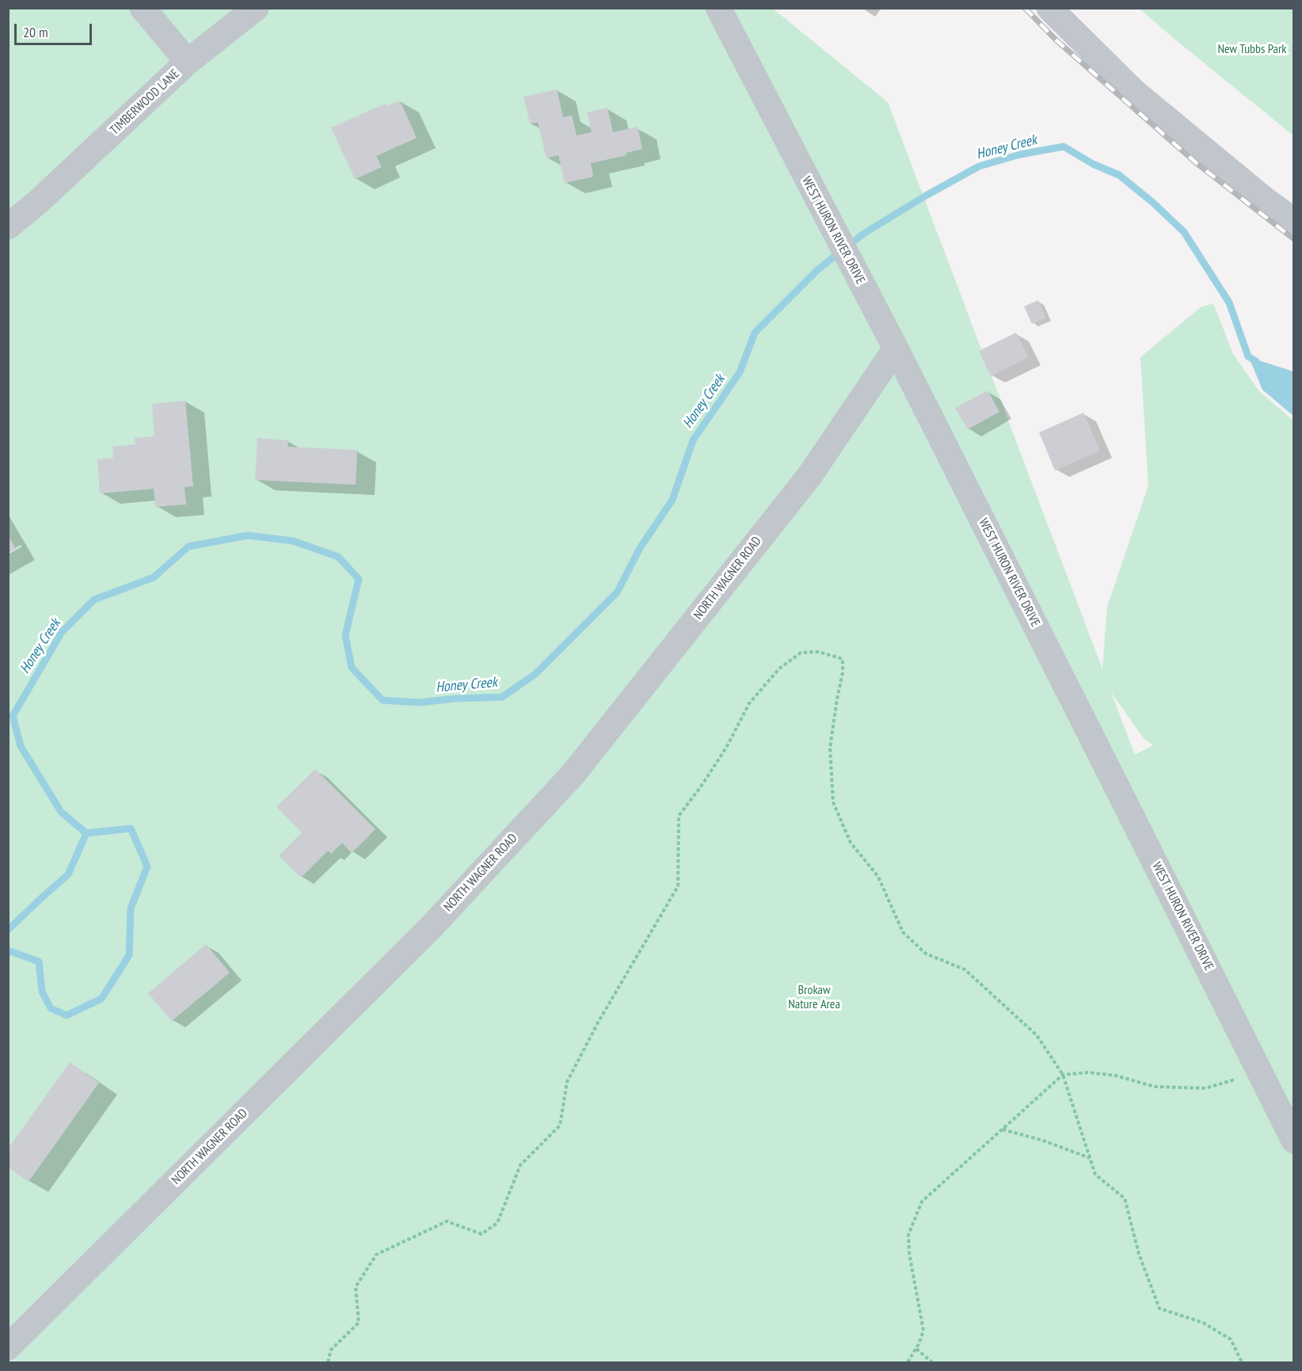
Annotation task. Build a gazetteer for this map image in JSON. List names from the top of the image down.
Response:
{
  "streets": {
    "street": ["TIMBERWOOD LANE", "WEST HURON RIVER DRIVE", "NORTH WAGNER ROAD"]
  },
  "crossings": [
    ["WEST HURON RIVER DRIVE", "NORTH WAGNER ROAD"]
  ],
  "water": ["Honey Creek"],
  "parks": ["New Tubbs Park", "Brokaw Nature Area"],
  "scale_bar": "20 m"
}
